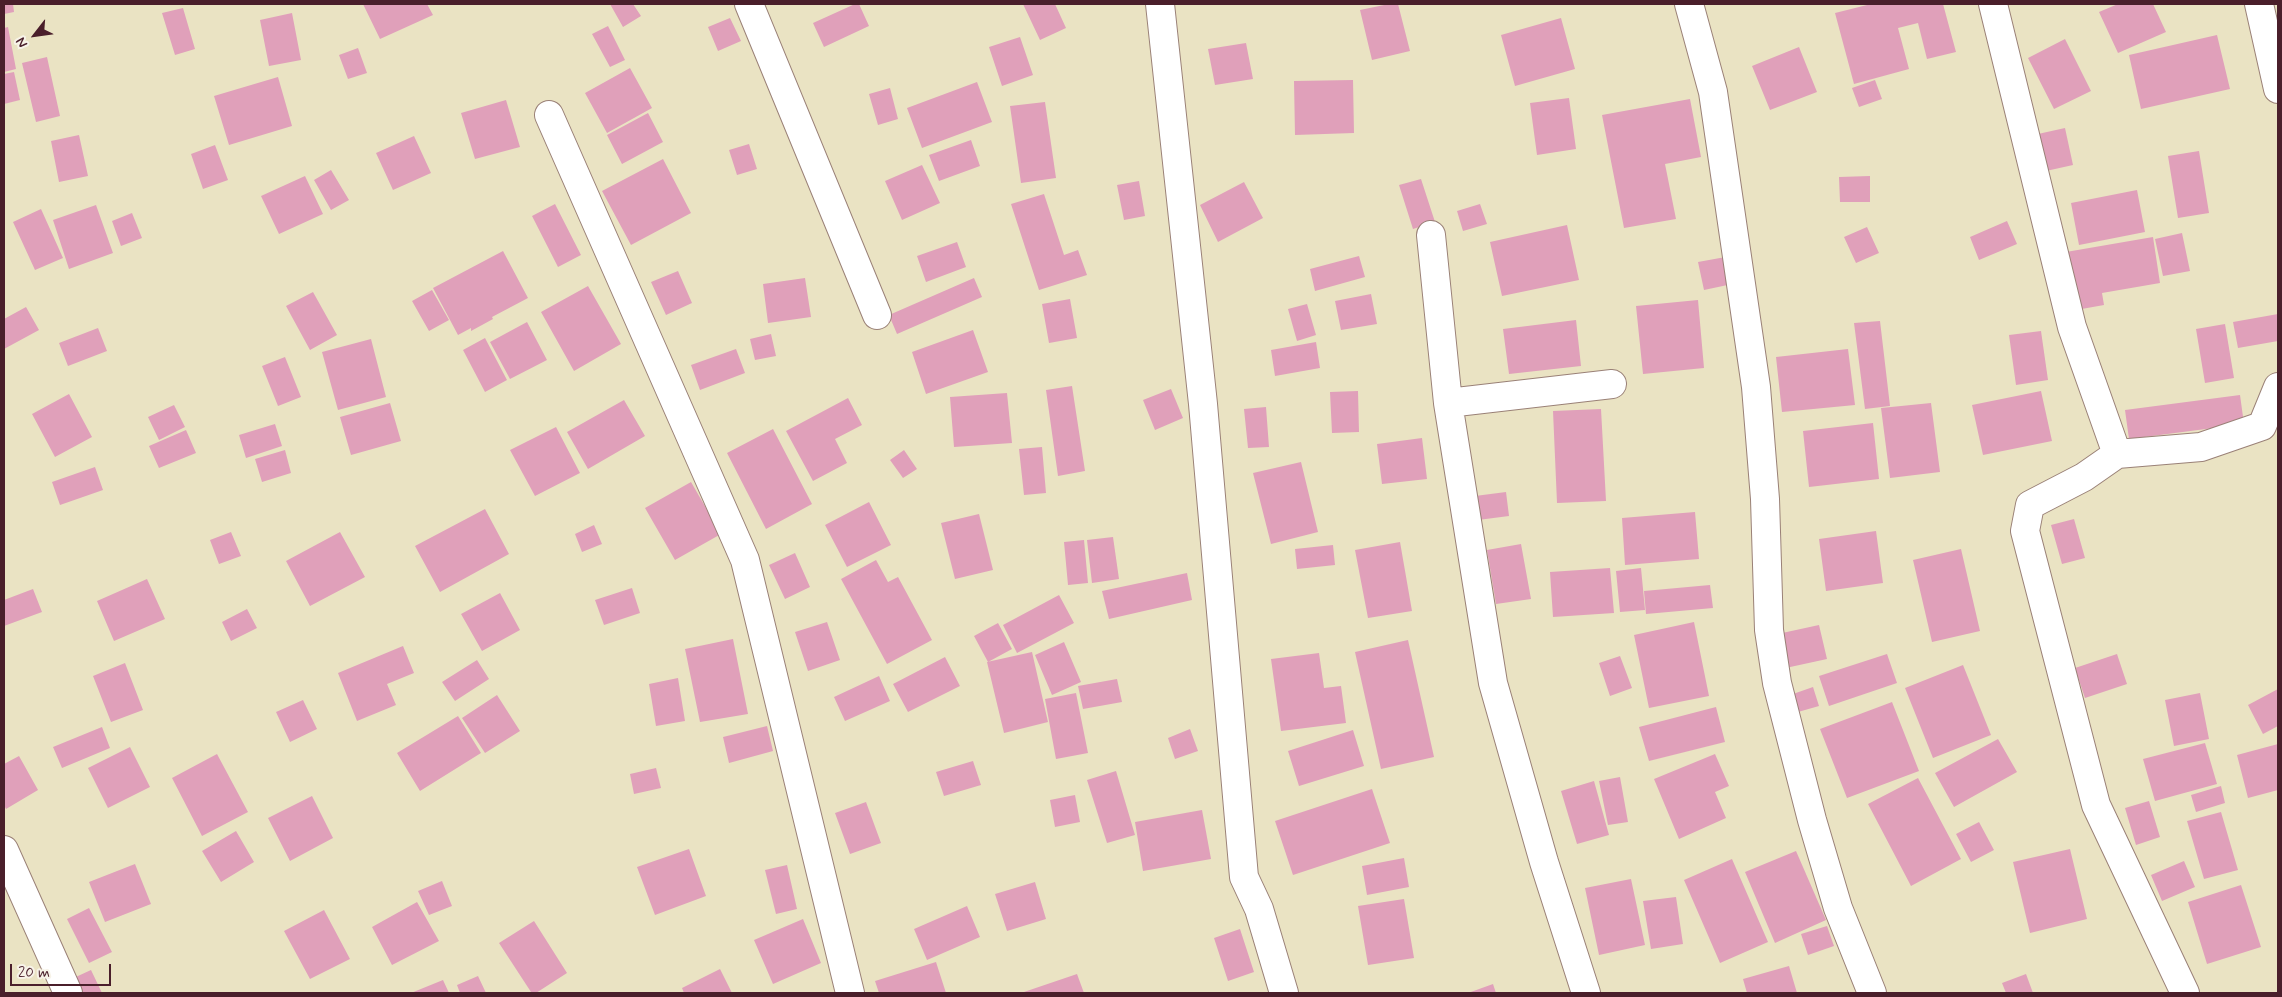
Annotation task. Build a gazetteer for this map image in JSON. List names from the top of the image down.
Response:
{
  "scale_bar": "20 m",
  "north": "bottom left"
}
